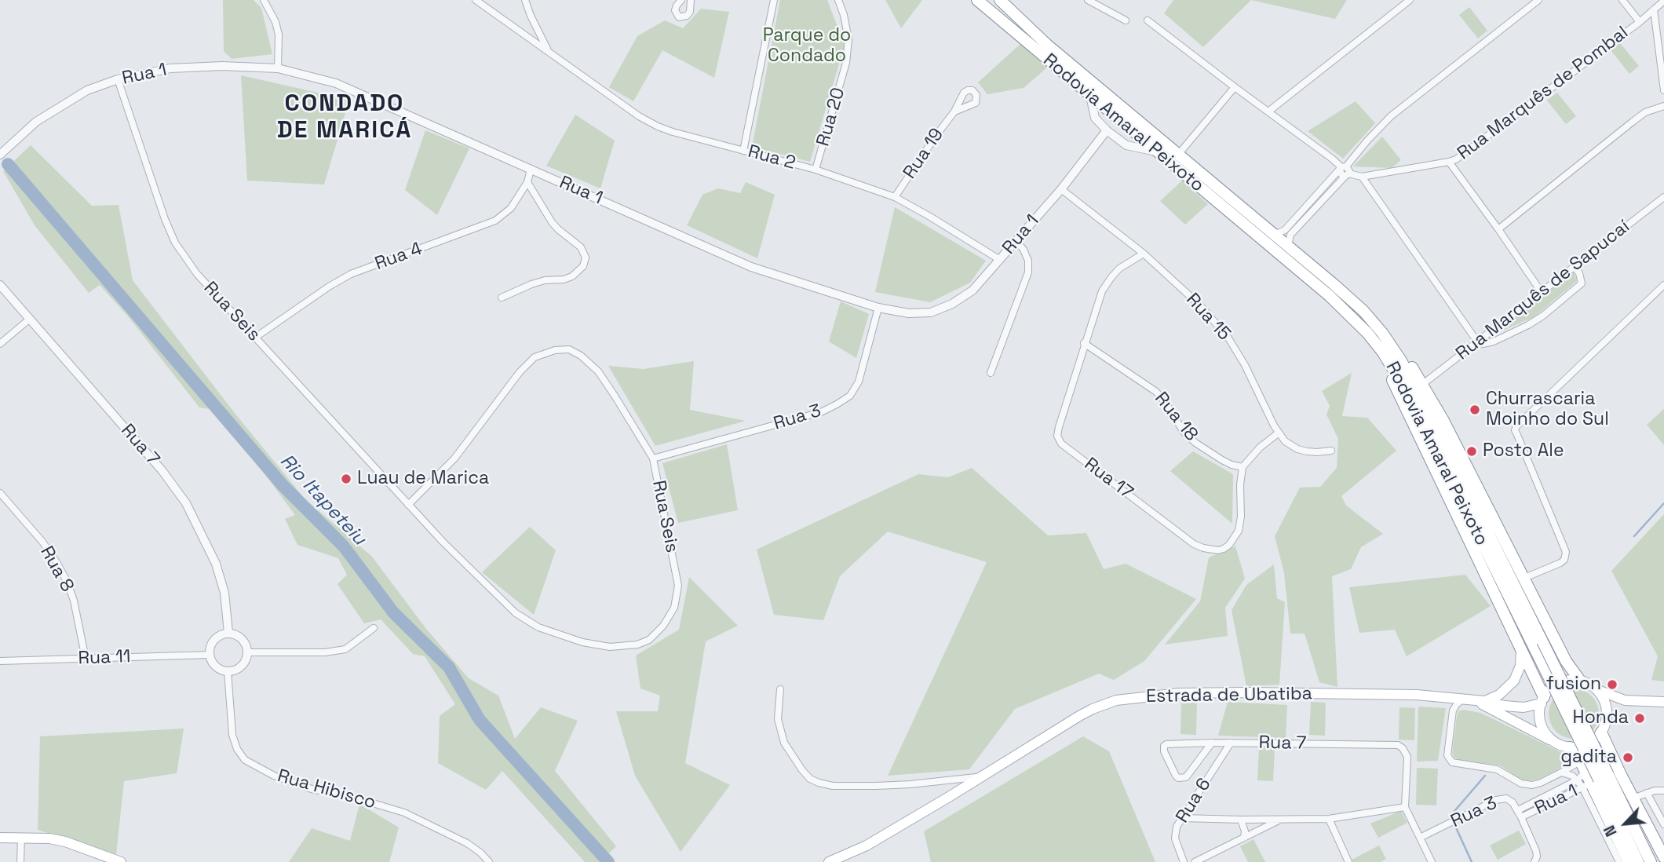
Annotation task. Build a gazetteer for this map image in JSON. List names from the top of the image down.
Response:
{
  "streets": {
    "highway": ["Rodovia Amaral Peixoto"],
    "main road": ["Estrada de Ubatiba"],
    "street": [
      "Rua 1",
      "Rua Marquês de Pombal",
      "Rua 20",
      "Rua 19",
      "Rua 2",
      "Rua 4",
      "Rua Marquês de Sapucaí",
      "Rua Seis",
      "Rua 15",
      "Rua 18",
      "Rua 3",
      "Rua 7",
      "Rua 17",
      "Rua 8",
      "Rua 11",
      "Rua Hibisco",
      "Rua 6"
    ]
  },
  "crossings": [
    ["Rua 1", "Rodovia Amaral Peixoto"],
    ["Rua 1", "Rua 2"],
    ["Rua 1", "Rua 4"],
    ["Rua 1", "Rua Seis"],
    ["Rua 1", "Rua 15"],
    ["Rua 1", "Rua 3"],
    ["Rua 20", "Rua 2"],
    ["Rua 19", "Rua 2"],
    ["Rua 4", "Rua Seis"],
    ["Rua Seis", "Rua 3"],
    ["Rua 15", "Rua 17"],
    ["Rua 18", "Rua 17"],
    ["Rua 7", "Rua 11"],
    ["Rua 7", "Rua Hibisco"],
    ["Rua 7", "Rua 6"],
    ["Rua 8", "Rua 11"],
    ["Rua 11", "Rua Hibisco"]
  ],
  "districts": ["CONDADO DE MARICÁ"],
  "water": ["Rio Itapeteiu"],
  "parks": ["Parque do Condado"],
  "places": [
    "Churrascaria Moinho do Sul",
    "Posto Ale",
    "Luau de Marica",
    "fusion",
    "Honda",
    "gadita"
  ],
  "north": "bottom left"
}
